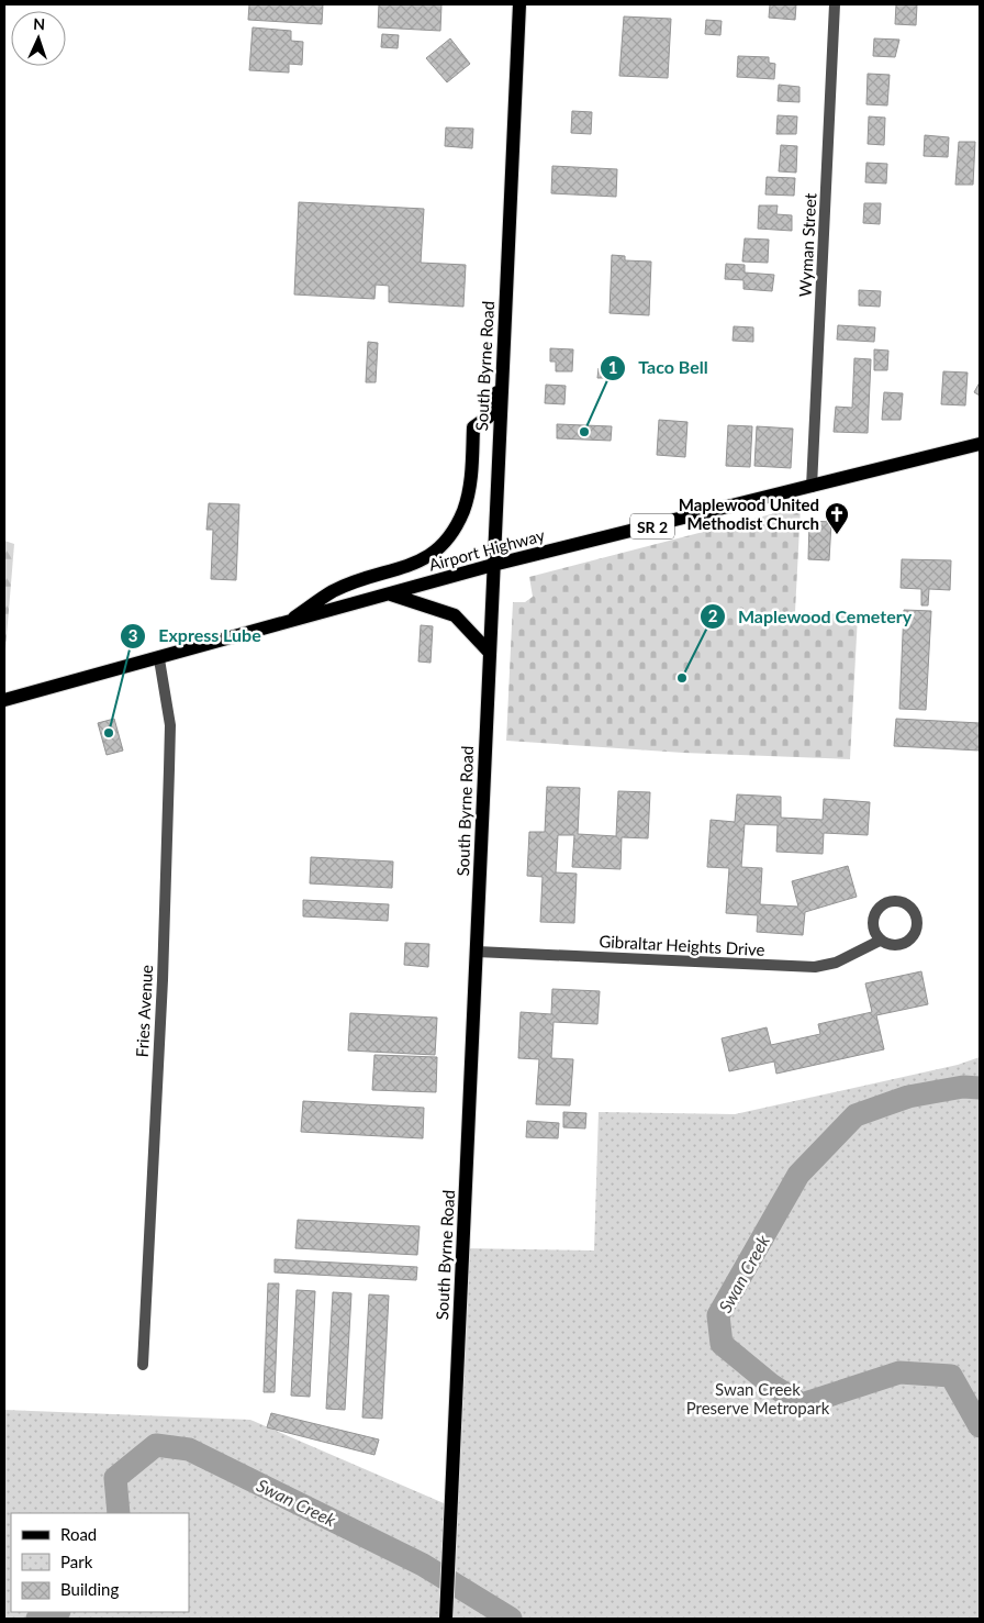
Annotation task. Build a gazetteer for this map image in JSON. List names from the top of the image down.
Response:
{
  "streets": {
    "main road": ["South Byrne Road", "SR 2", "Airport Highway"],
    "street": ["Wyman Street", "Gibraltar Heights Drive", "Fries Avenue"]
  },
  "crossings": [
    ["Wyman Street", "Airport Highway"],
    ["South Byrne Road", "Airport Highway"],
    ["South Byrne Road", "Gibraltar Heights Drive"],
    ["Airport Highway", "Fries Avenue"]
  ],
  "water": ["Swan Creek"],
  "parks": ["Swan Creek Preserve Metropark"],
  "places": {
    "other": ["Taco Bell", "Maplewood Cemetery", "Express Lube"],
    "church": ["Maplewood United Methodist Church"]
  },
  "legend": ["Road", "Park", "Building"],
  "north": "top"
}
